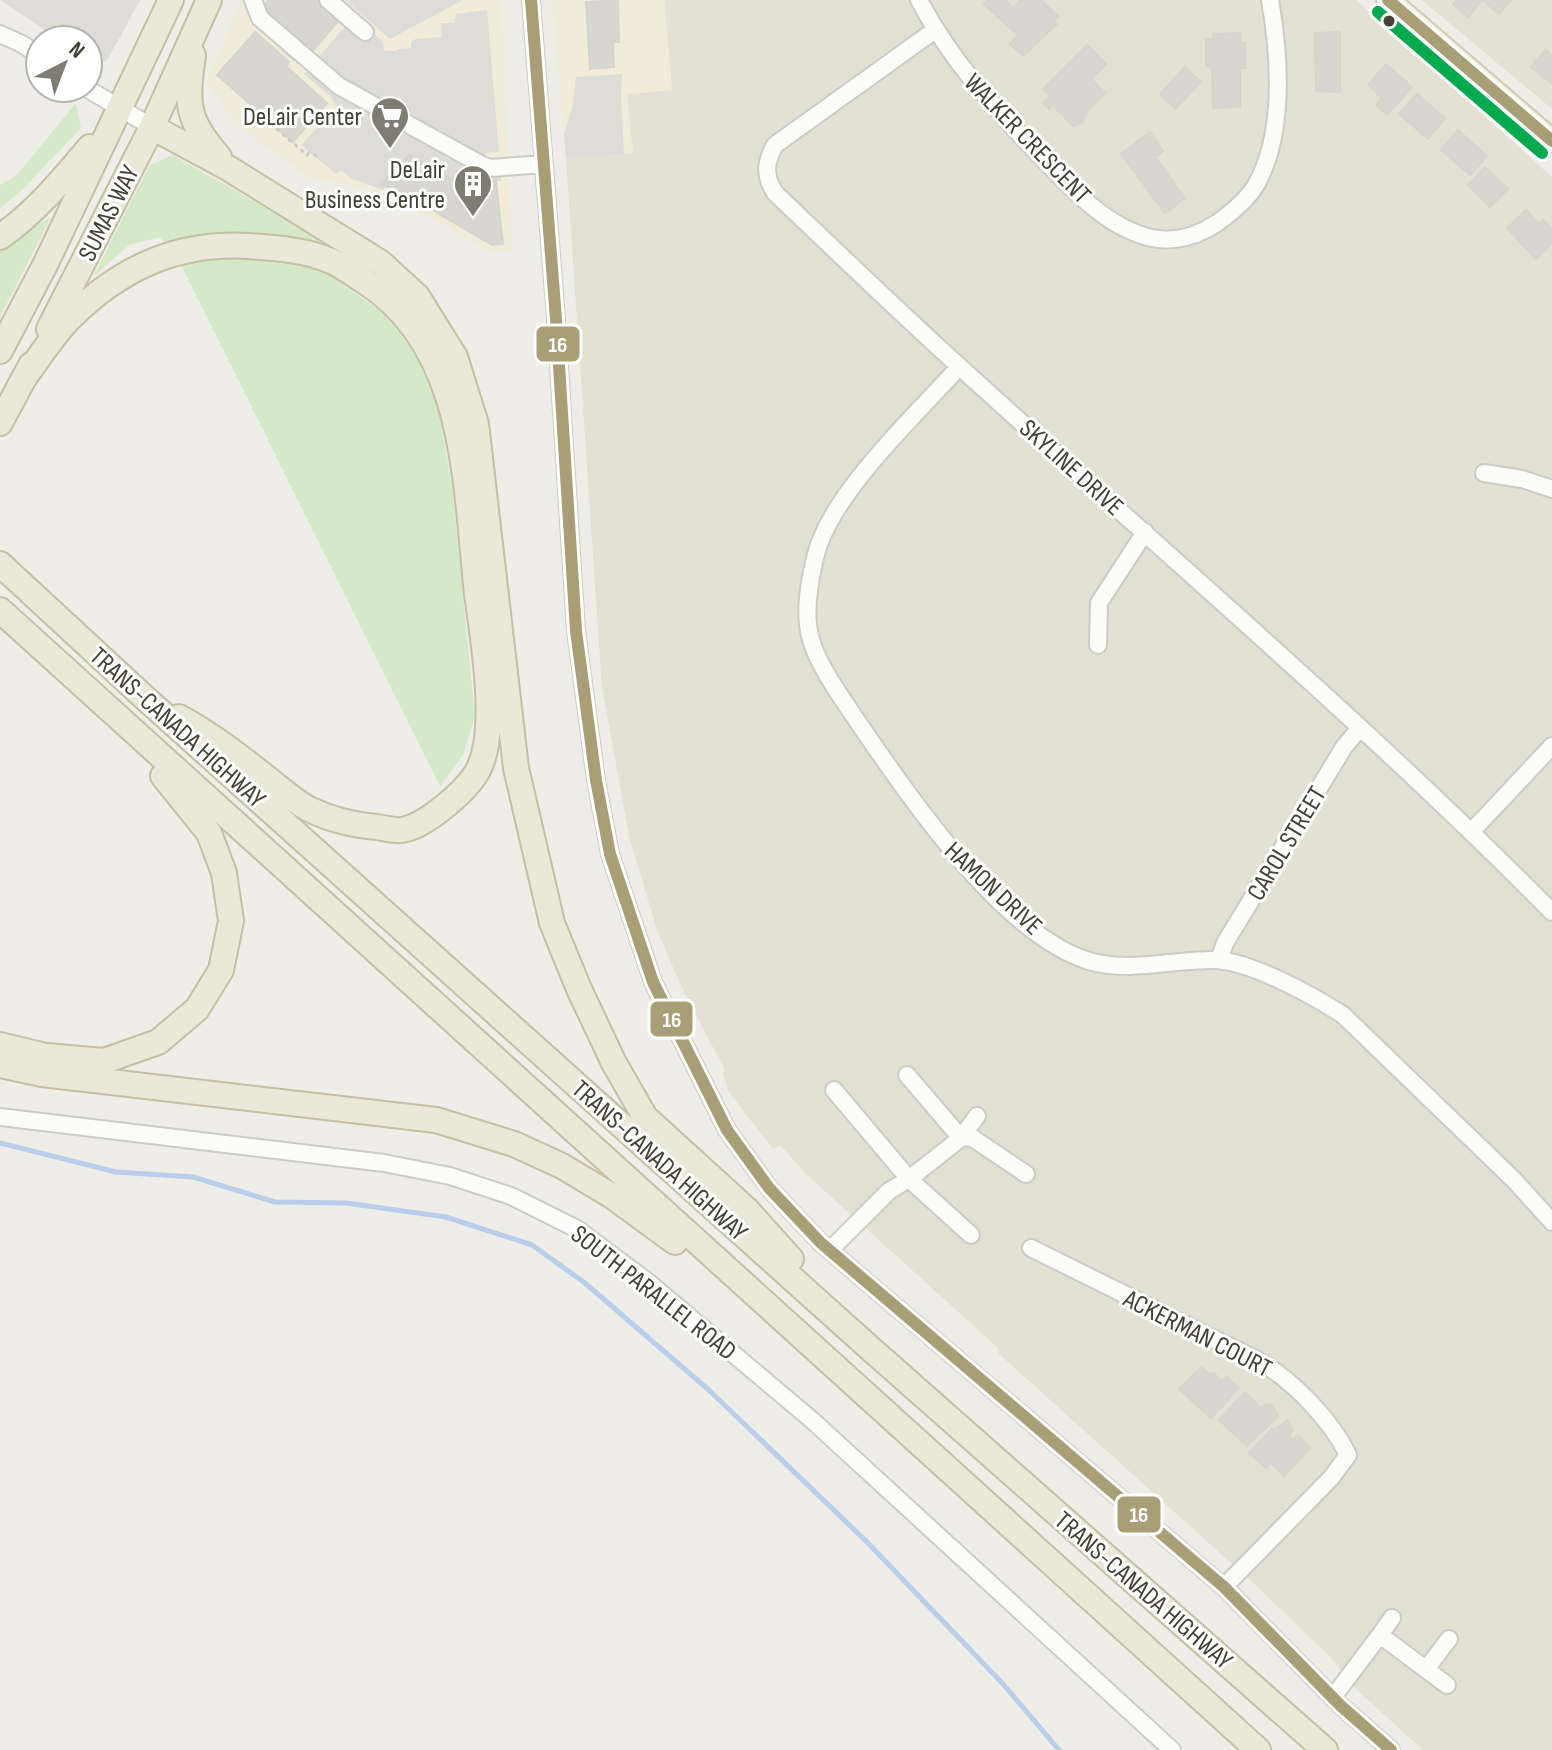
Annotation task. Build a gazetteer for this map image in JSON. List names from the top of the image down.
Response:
{
  "streets": {
    "highway": ["SUMAS WAY", "TRANS-CANADA HIGHWAY"],
    "street": [
      "WALKER CRESCENT",
      "SKYLINE DRIVE",
      "CAROL STREET",
      "HAMON DRIVE",
      "SOUTH PARALLEL ROAD",
      "ACKERMAN COURT"
    ]
  },
  "crossings": [
    ["WALKER CRESCENT", "SKYLINE DRIVE"],
    ["SKYLINE DRIVE", "CAROL STREET"],
    ["SKYLINE DRIVE", "HAMON DRIVE"],
    ["CAROL STREET", "HAMON DRIVE"]
  ],
  "places": {
    "supermarket": ["DeLair Center"],
    "building": ["DeLair Business Centre"]
  },
  "lines": ["transit line 16"],
  "north": "top right"
}
